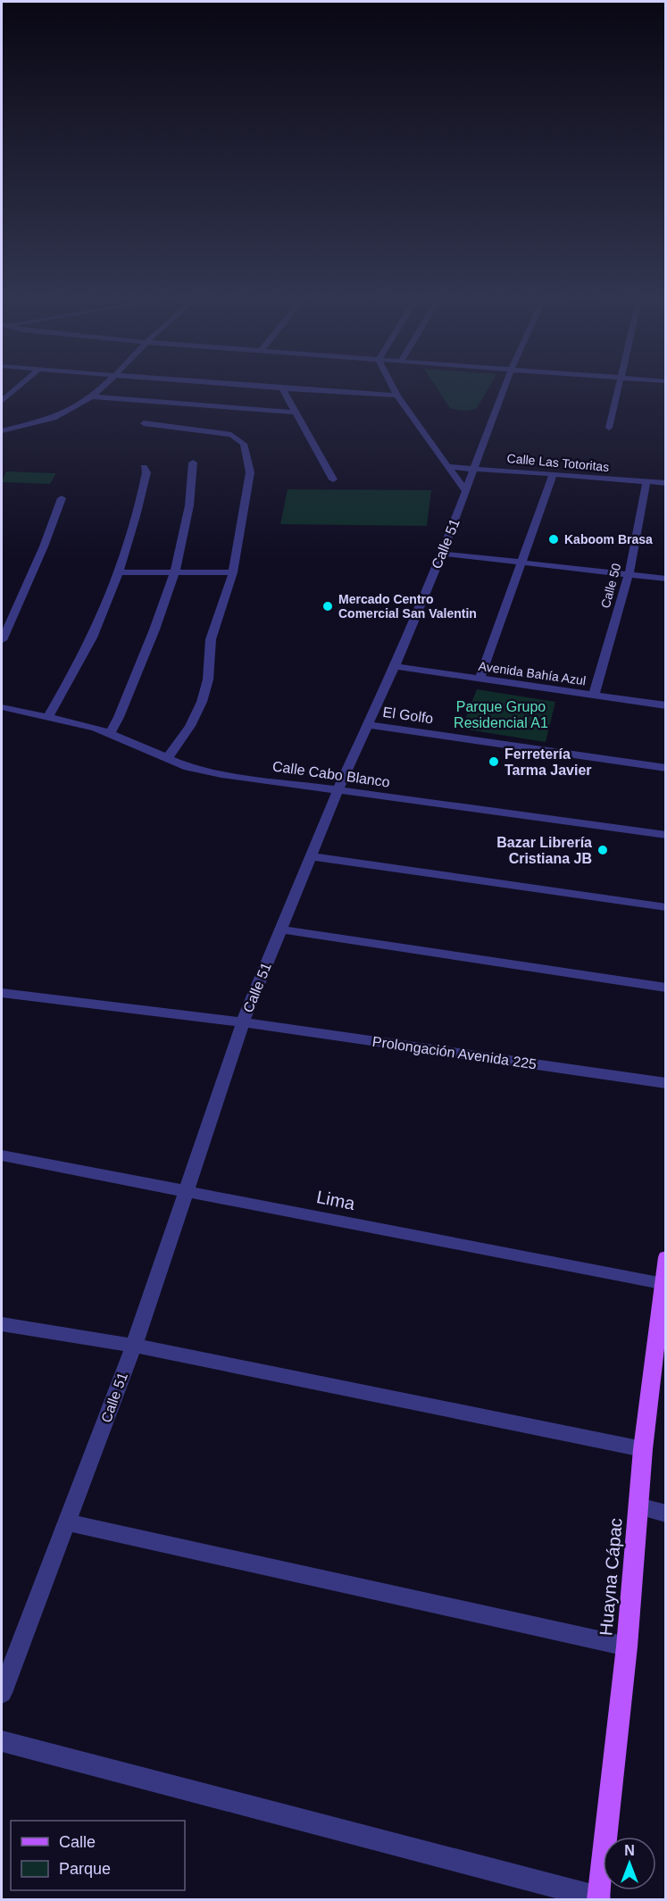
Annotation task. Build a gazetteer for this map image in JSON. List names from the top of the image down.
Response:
{
  "streets": {
    "main road": ["Huayna Cápac"],
    "street": [
      "Calle Las Totoritas",
      "Calle 51",
      "Calle 50",
      "Avenida Bahía Azul",
      "El Golfo",
      "Calle Cabo Blanco",
      "Prolongación Avenida 225",
      "Lima"
    ]
  },
  "crossings": [
    ["Calle Las Totoritas", "Calle 51"],
    ["Calle Las Totoritas", "Calle 50"],
    ["Calle 51", "Avenida Bahía Azul"],
    ["Calle 51", "El Golfo"],
    ["Calle 51", "Calle Cabo Blanco"],
    ["Calle 51", "Prolongación Avenida 225"],
    ["Calle 51", "Lima"],
    ["Calle 50", "Avenida Bahía Azul"],
    ["Lima", "Huayna Cápac"]
  ],
  "parks": ["Parque Grupo Residencial A1"],
  "places": [
    "Kaboom Brasa",
    "Mercado Centro Comercial San Valentin",
    "Ferretería Tarma Javier",
    "Bazar Librería Cristiana JB"
  ],
  "legend": ["Calle", "Parque"],
  "north": "top"
}
